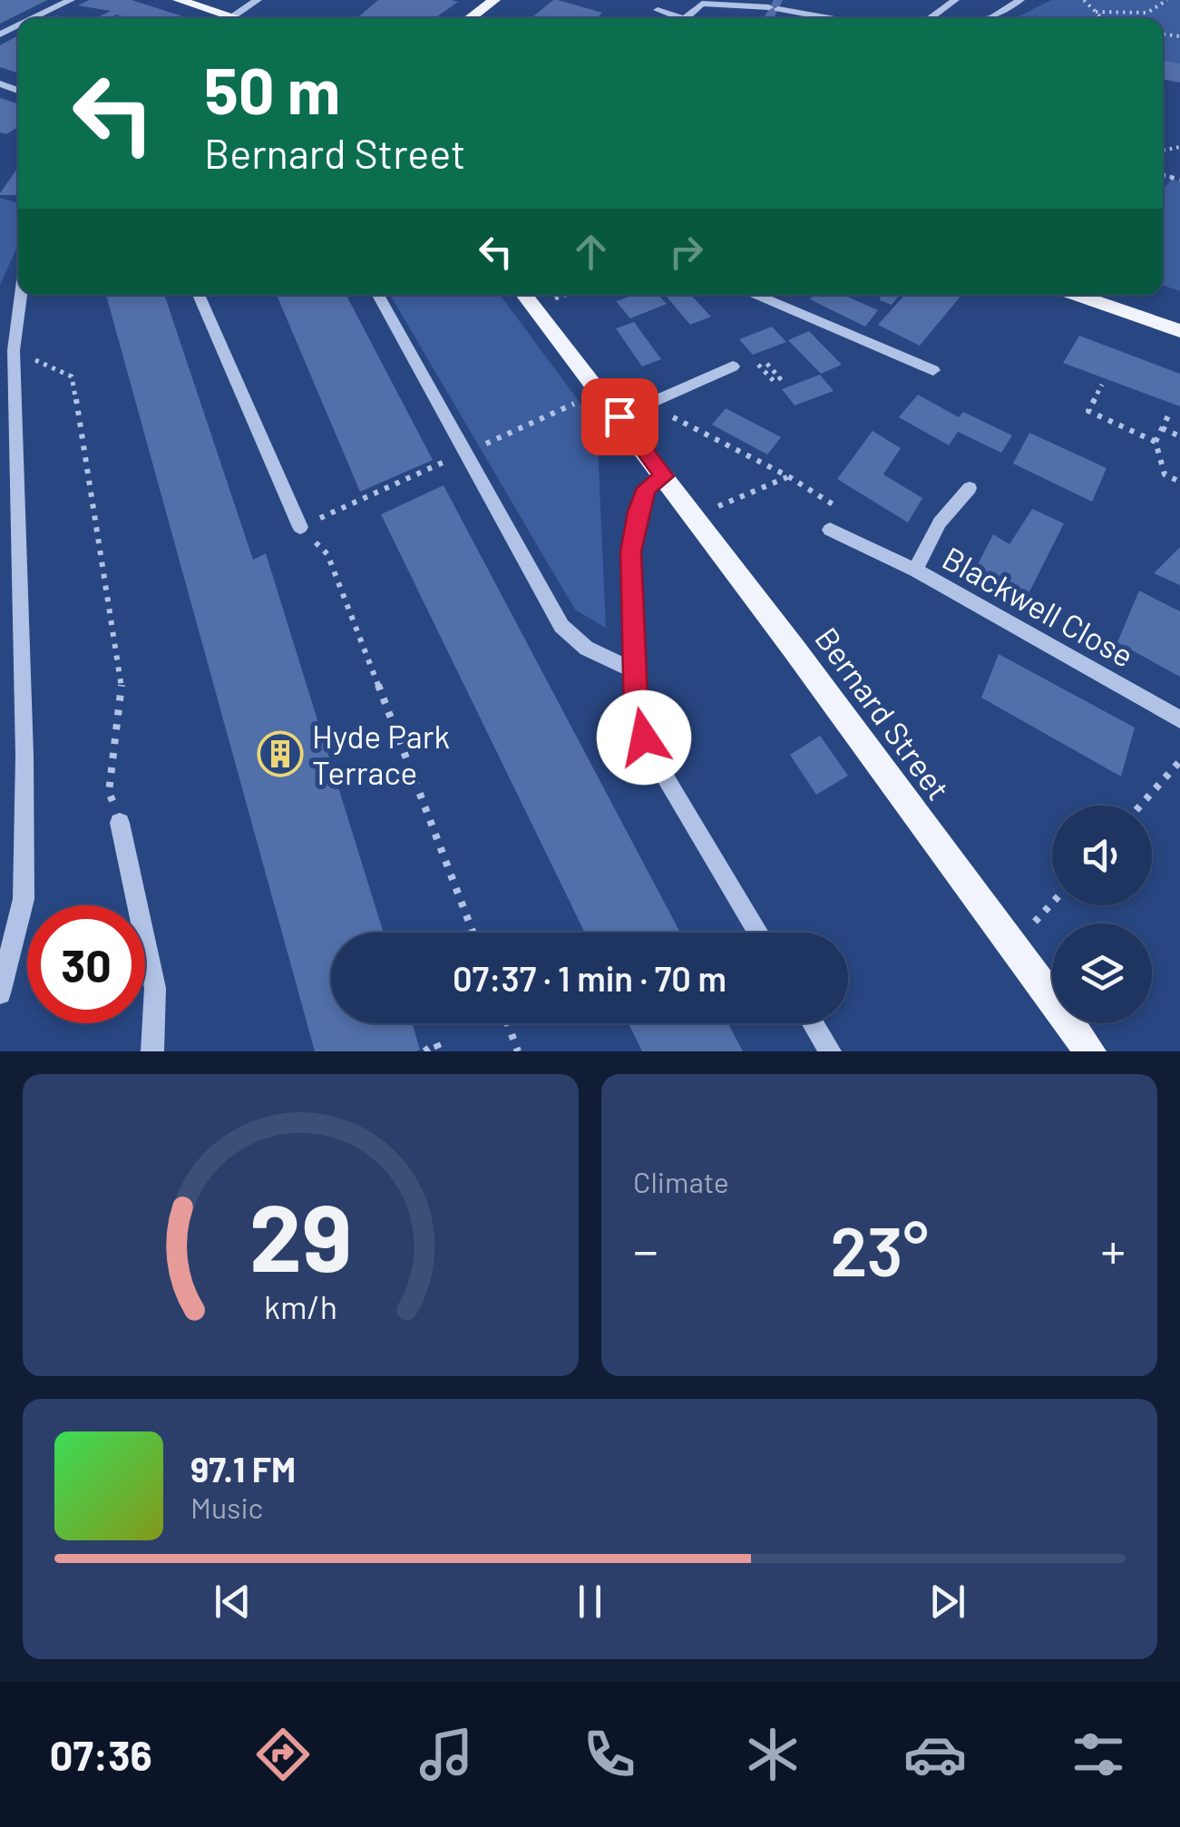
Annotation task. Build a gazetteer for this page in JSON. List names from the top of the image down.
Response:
{
  "streets": {
    "main road": ["Bernard Street"],
    "street": ["Blackwell Close"]
  },
  "places": {
    "building": ["Hyde Park Terrace"]
  },
  "page": {
    "turn": ["50 m", "Bernard Street"],
    "limit": "30",
    "trip": "07:37 · 1 min · 70 m",
    "tile": "Climate",
    "heat": ["−", "23°", "+"],
    "song": ["97.1 FM", "Music"],
    "tabs": "07:36",
    "gauge": ["29", "km/h"]
  }
}
